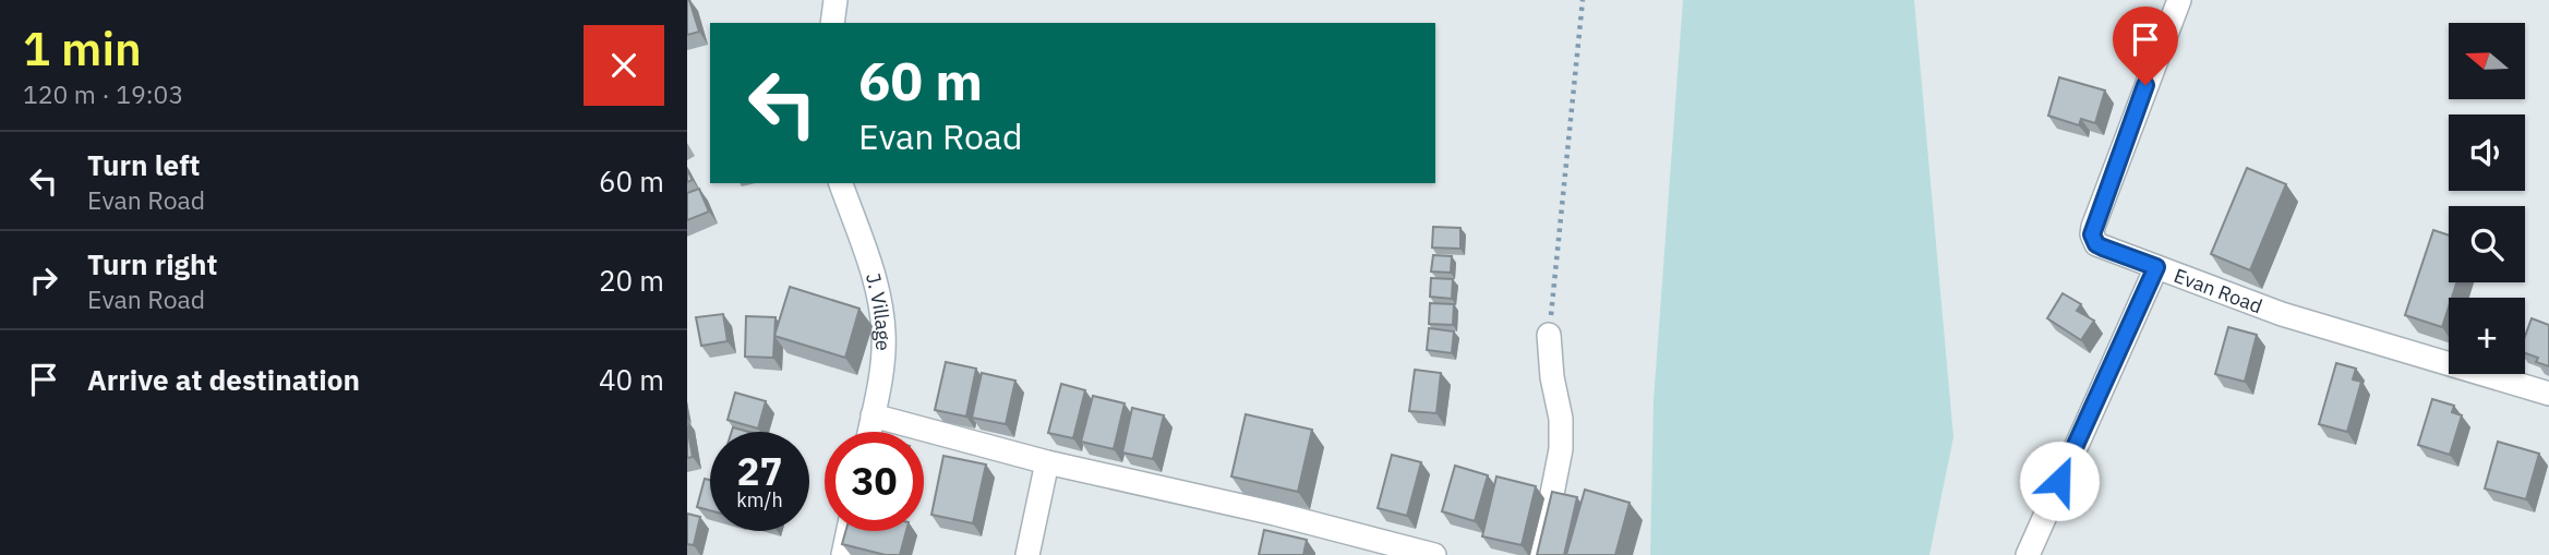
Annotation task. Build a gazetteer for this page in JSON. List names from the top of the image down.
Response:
{
  "streets": {
    "street": ["Evan Road", "J. Village"]
  },
  "north": "left",
  "page": {
    "heading": ["1 min", "120 m · 19:03"],
    "map_buttons": "+",
    "turn": ["60 m", "Evan Road"],
    "list": [
      {
        "name": "Turn left",
        "note": "Evan Road",
        "value": "60 m"
      },
      {
        "name": "Turn right",
        "note": "Evan Road",
        "value": "20 m"
      },
      {
        "name": "Arrive at destination",
        "value": "40 m"
      }
    ],
    "speed": "27 km/h",
    "limit": "30"
  }
}
